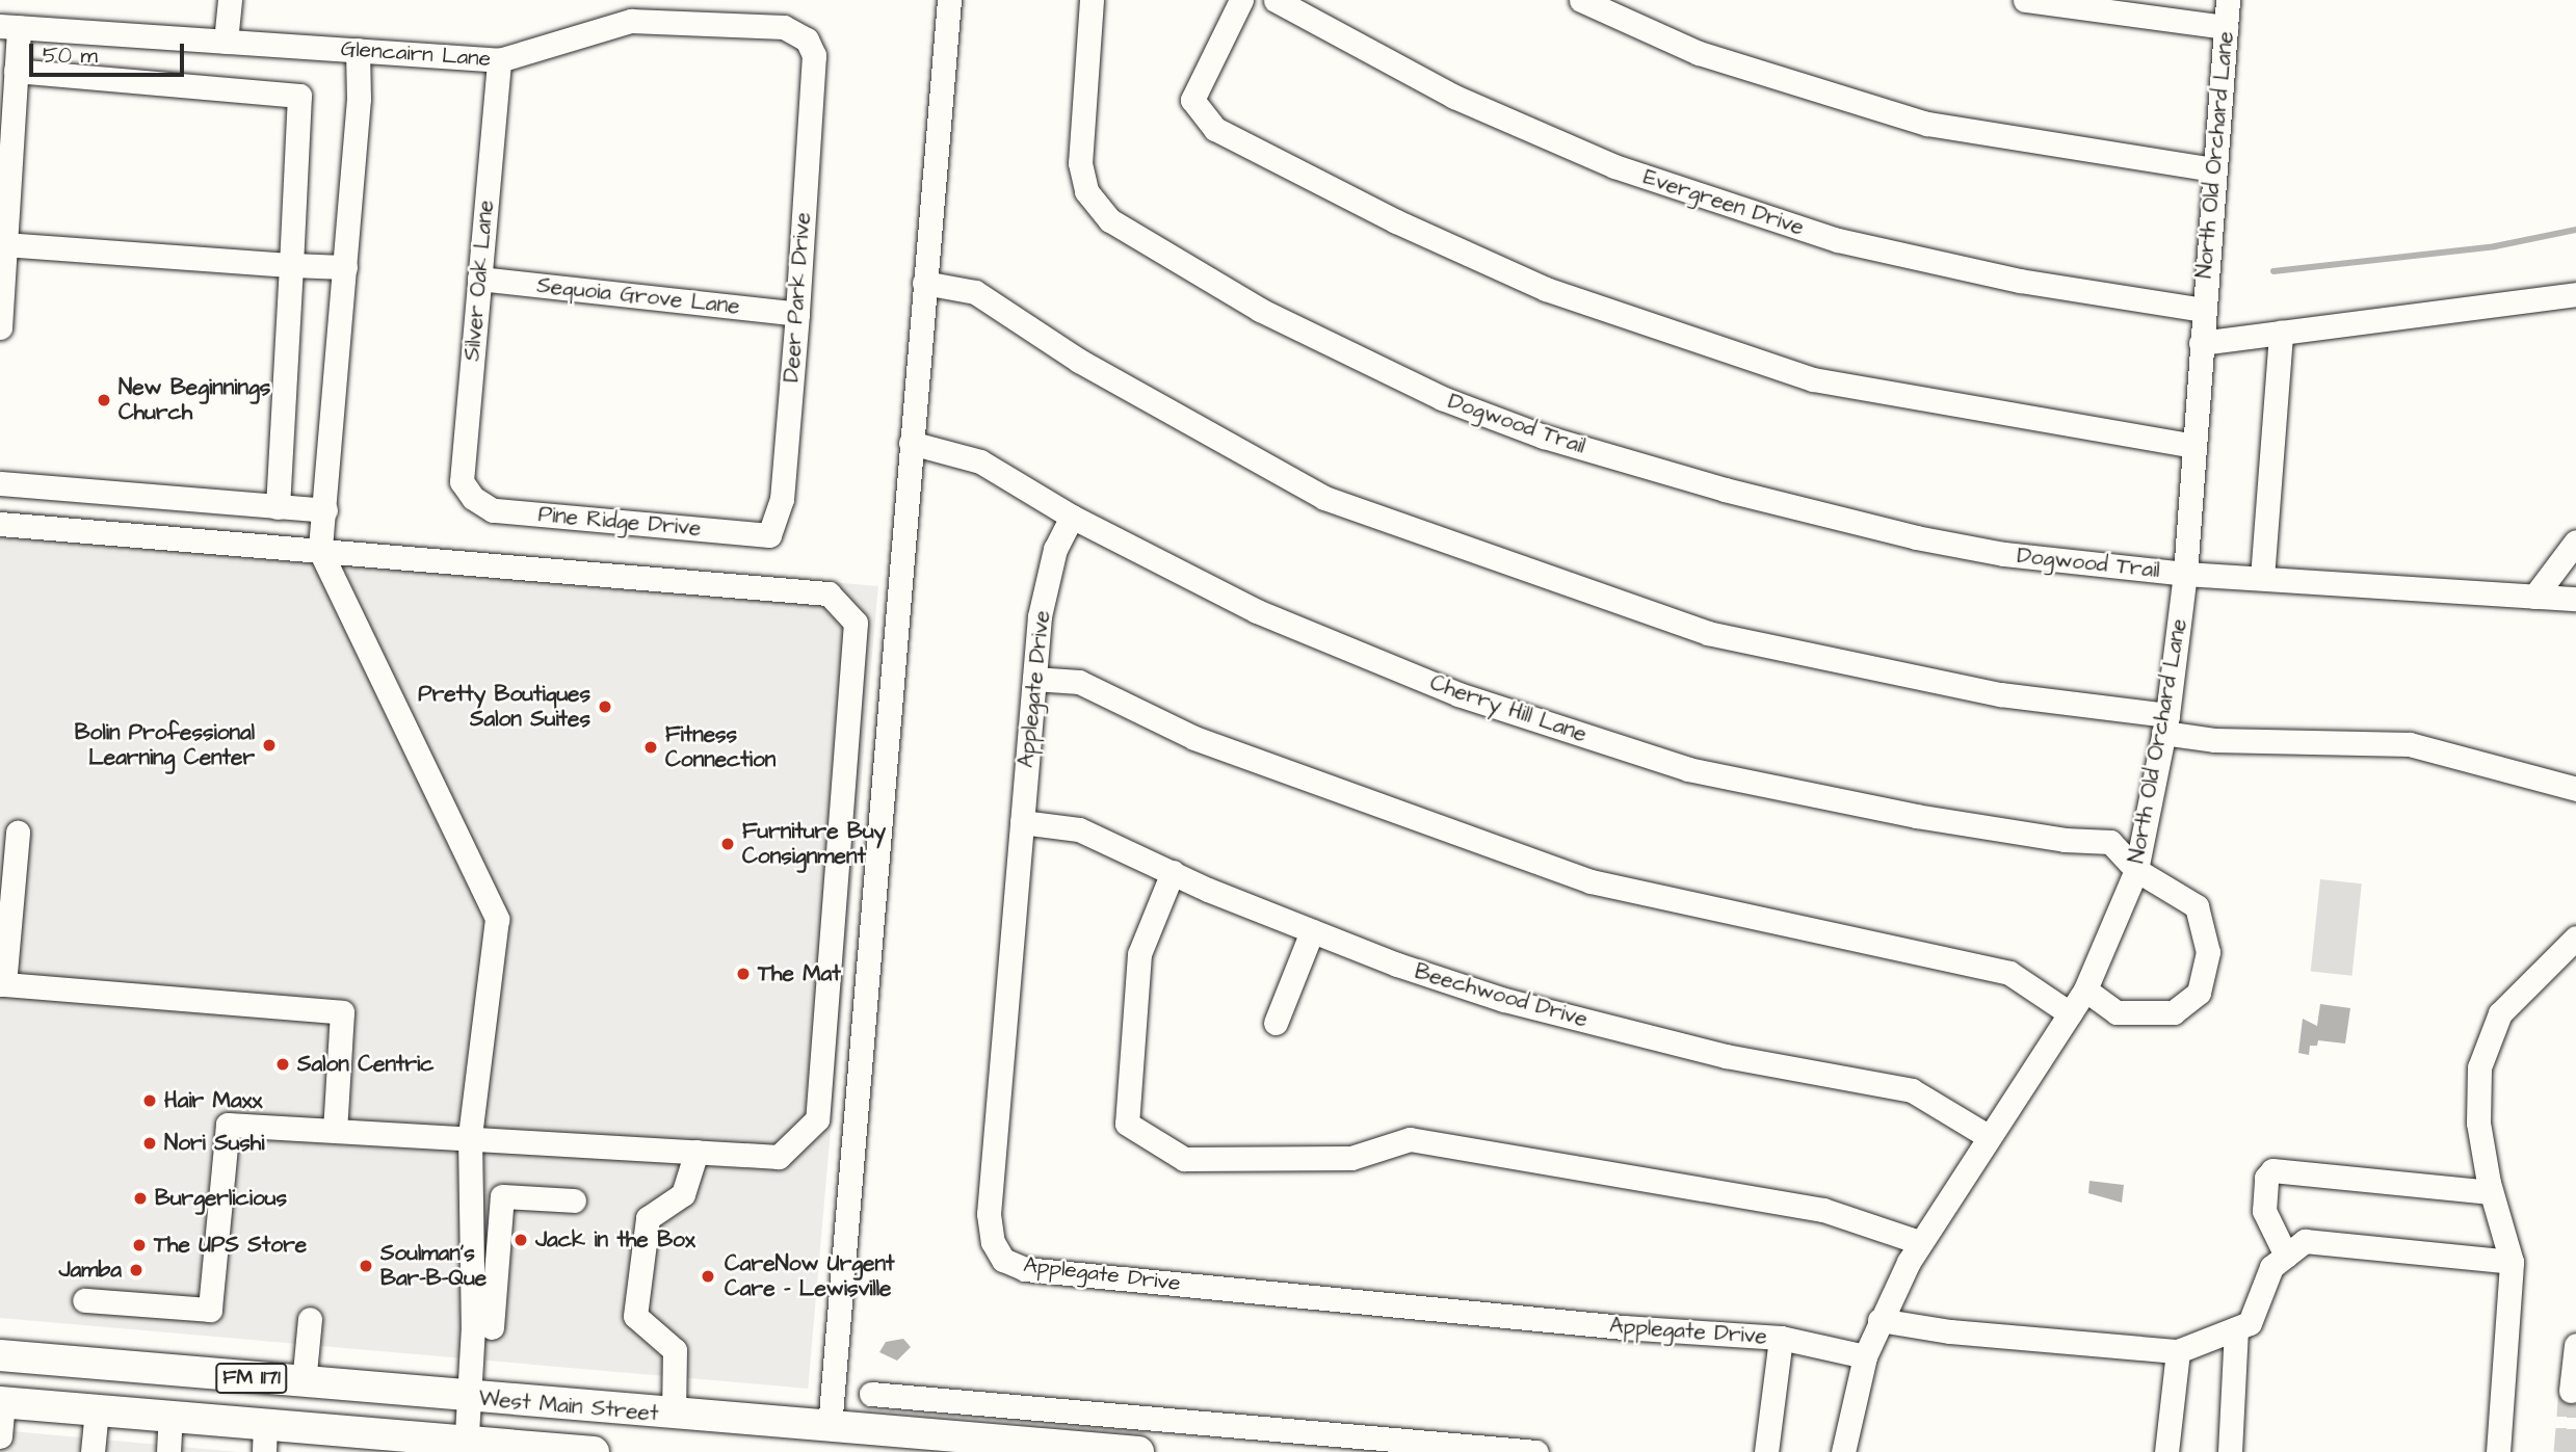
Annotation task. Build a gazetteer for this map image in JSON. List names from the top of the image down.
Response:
{
  "streets": {
    "main road": ["FM 1171", "West Main Street"],
    "street": [
      "Glencairn Lane",
      "North Old Orchard Lane",
      "Evergreen Drive",
      "Silver Oak Lane",
      "Sequoia Grove Lane",
      "Deer Park Drive",
      "Dogwood Trail",
      "Pine Ridge Drive",
      "Applegate Drive",
      "Cherry Hill Lane",
      "Beechwood Drive"
    ]
  },
  "crossings": [
    ["Glencairn Lane", "Silver Oak Lane"],
    ["Glencairn Lane", "Deer Park Drive"],
    ["North Old Orchard Lane", "Evergreen Drive"],
    ["North Old Orchard Lane", "Dogwood Trail"],
    ["North Old Orchard Lane", "Applegate Drive"],
    ["North Old Orchard Lane", "Cherry Hill Lane"],
    ["North Old Orchard Lane", "Beechwood Drive"],
    ["Silver Oak Lane", "Sequoia Grove Lane"],
    ["Silver Oak Lane", "Pine Ridge Drive"],
    ["Sequoia Grove Lane", "Deer Park Drive"],
    ["Deer Park Drive", "Pine Ridge Drive"],
    ["Applegate Drive", "Cherry Hill Lane"],
    ["Applegate Drive", "Beechwood Drive"]
  ],
  "places": [
    "New Beginnings Church",
    "Pretty Boutiques Salon Suites",
    "Bolin Professional Learning Center",
    "Fitness Connection",
    "Furniture Buy Consignment",
    "The Mat",
    "Salon Centric",
    "Hair Maxx",
    "Nori Sushi",
    "Burgerlicious",
    "Jack in the Box",
    "The UPS Store",
    "Soulman's Bar-B-Que",
    "Jamba",
    "CareNow Urgent Care - Lewisville"
  ],
  "scale_bar": "50 m"
}
